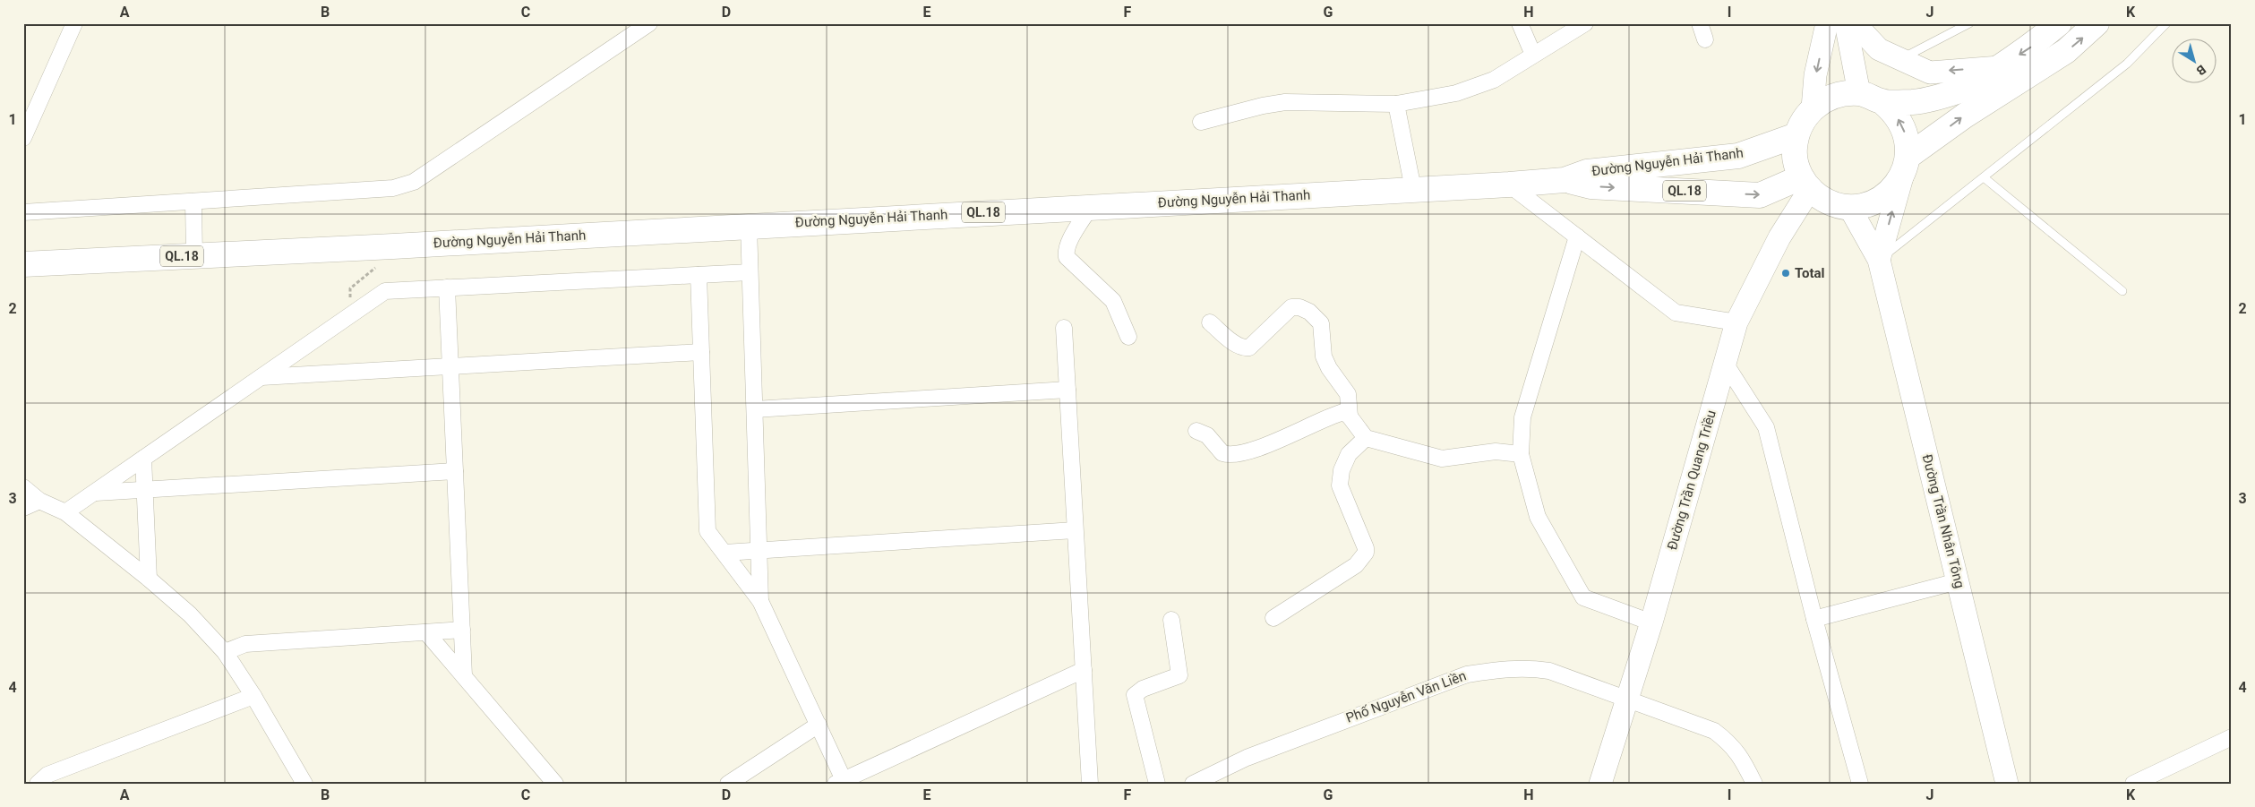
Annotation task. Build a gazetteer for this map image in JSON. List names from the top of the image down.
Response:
{
  "streets": {
    "highway": ["Đường Nguyễn Hải Thanh", "QL.18"],
    "street": ["Đường Trần Quang Triều", "Đường Trần Nhân Tông", "Phố Nguyễn Văn Liền"]
  },
  "crossings": [
    ["Đường Nguyễn Hải Thanh", "QL.18"],
    ["Đường Nguyễn Hải Thanh", "Đường Trần Quang Triều"],
    ["Đường Nguyễn Hải Thanh", "Đường Trần Nhân Tông"],
    ["Đường Trần Quang Triều", "Đường Trần Nhân Tông"],
    ["Đường Trần Quang Triều", "Phố Nguyễn Văn Liền"]
  ],
  "places": ["Total"],
  "north": "bottom right",
  "grid": {
    "columns": [
      "A",
      "B",
      "C",
      "D",
      "E",
      "F",
      "G",
      "H",
      "I",
      "J",
      "K"
    ],
    "rows": [
      "1",
      "2",
      "3",
      "4"
    ]
  }
}
